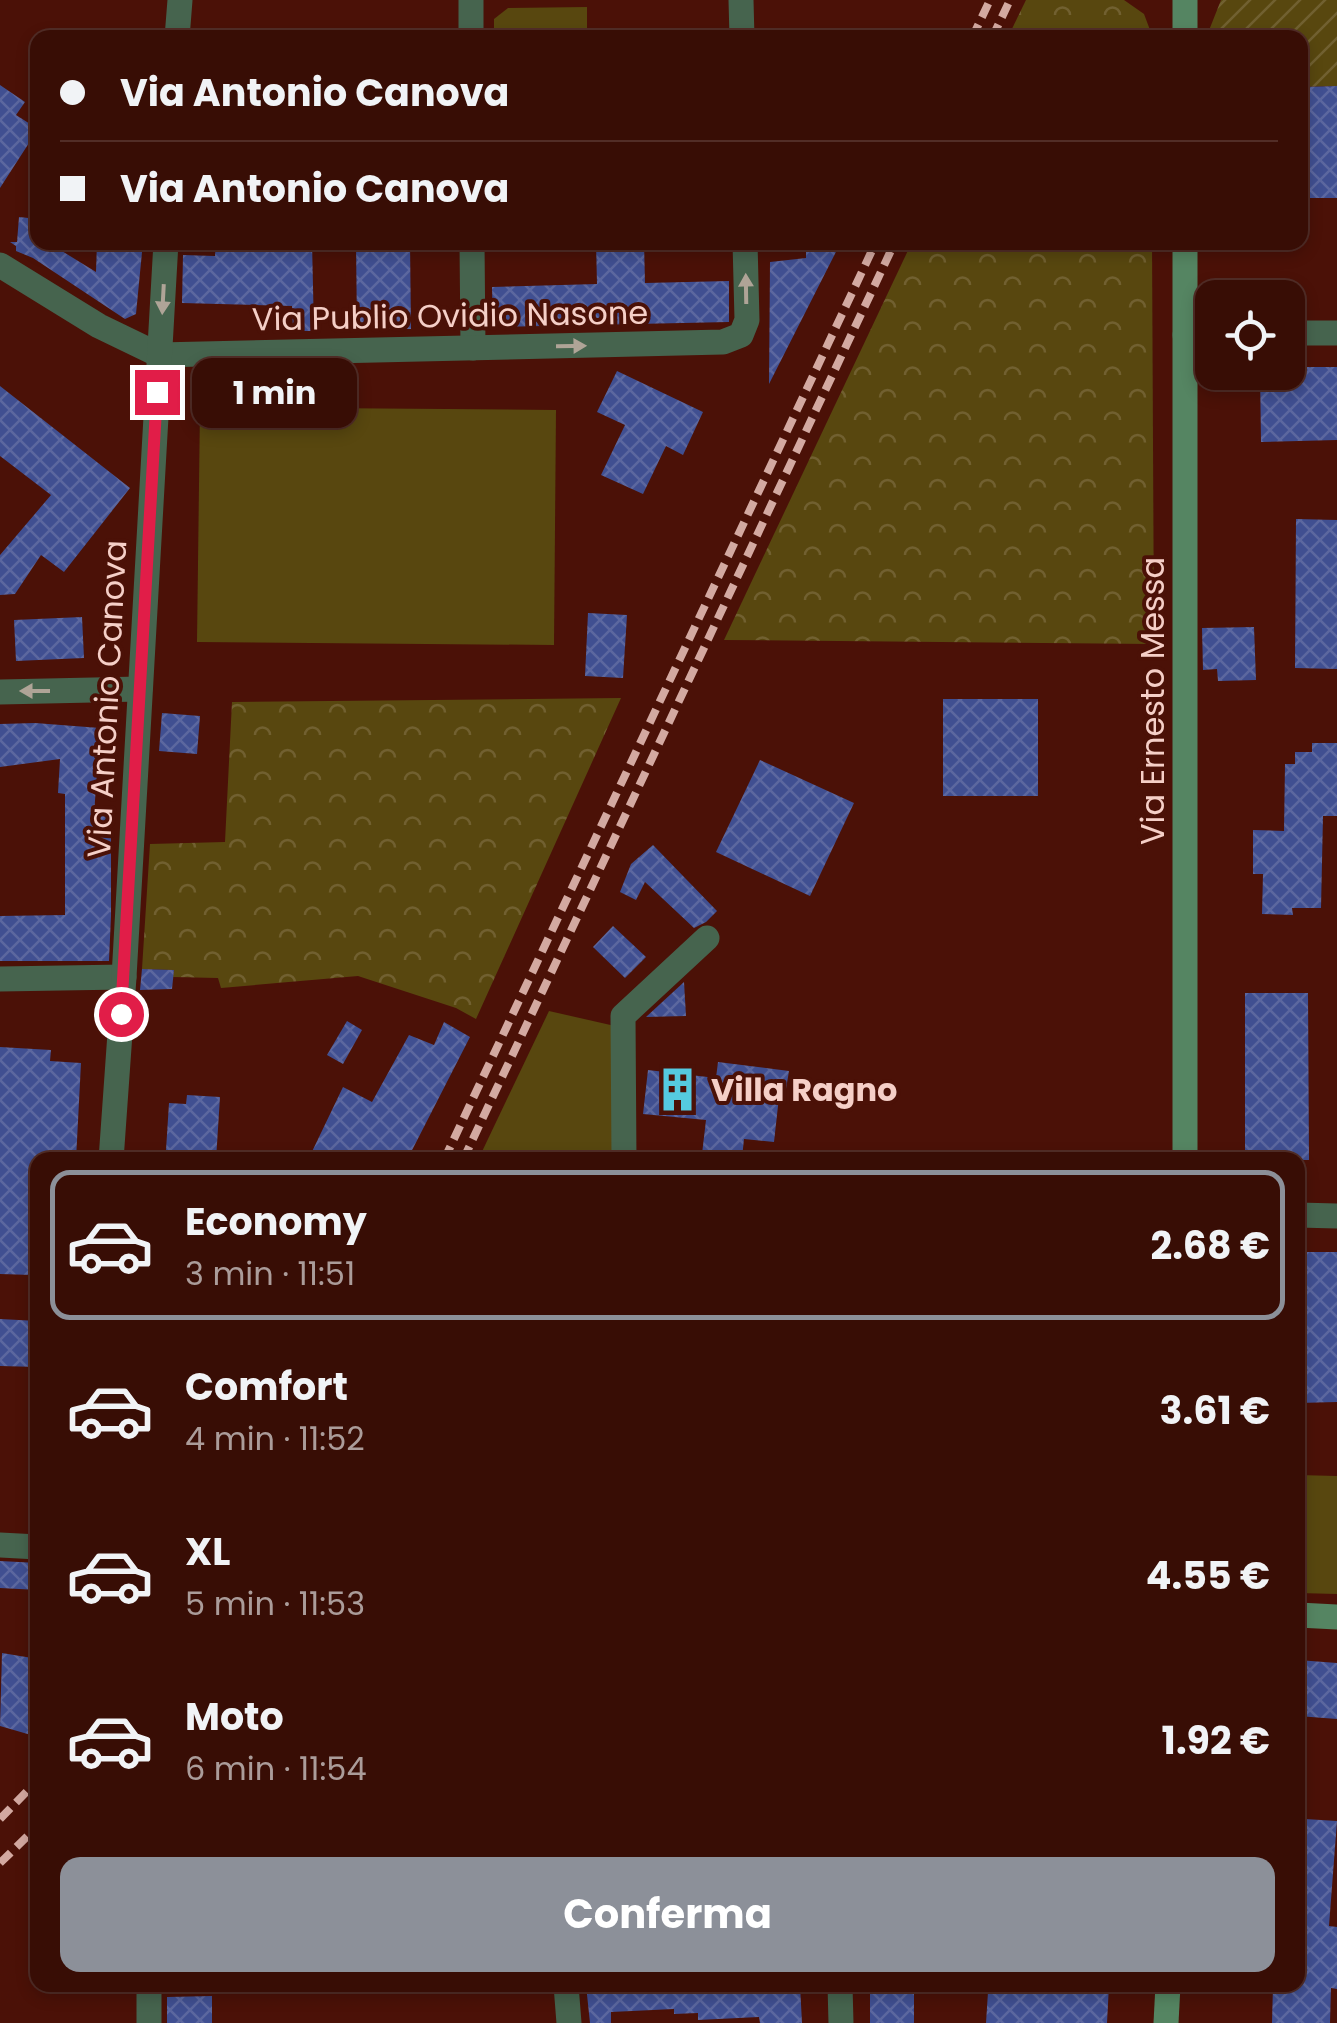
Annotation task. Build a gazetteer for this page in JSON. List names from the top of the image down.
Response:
{
  "streets": {
    "street": ["Via Publio Ovidio Nasone", "Via Antonio Canova", "Via Ernesto Messa"]
  },
  "crossings": [
    ["Via Publio Ovidio Nasone", "Via Antonio Canova"]
  ],
  "one_way": ["Via Publio Ovidio Nasone"],
  "places": {
    "building": ["Villa Ragno"]
  },
  "page": {
    "banner": ["Via Antonio Canova", "Via Antonio Canova"],
    "bubble": "1 min",
    "list": [
      {
        "name": "Economy",
        "note": "3 min · 11:51",
        "value": "2.68 €"
      },
      {
        "name": "Comfort",
        "note": "4 min · 11:52",
        "value": "3.61 €"
      },
      {
        "name": "XL",
        "note": "5 min · 11:53",
        "value": "4.55 €"
      },
      {
        "name": "Moto",
        "note": "6 min · 11:54",
        "value": "1.92 €"
      }
    ],
    "buttons": "Conferma"
  }
}
